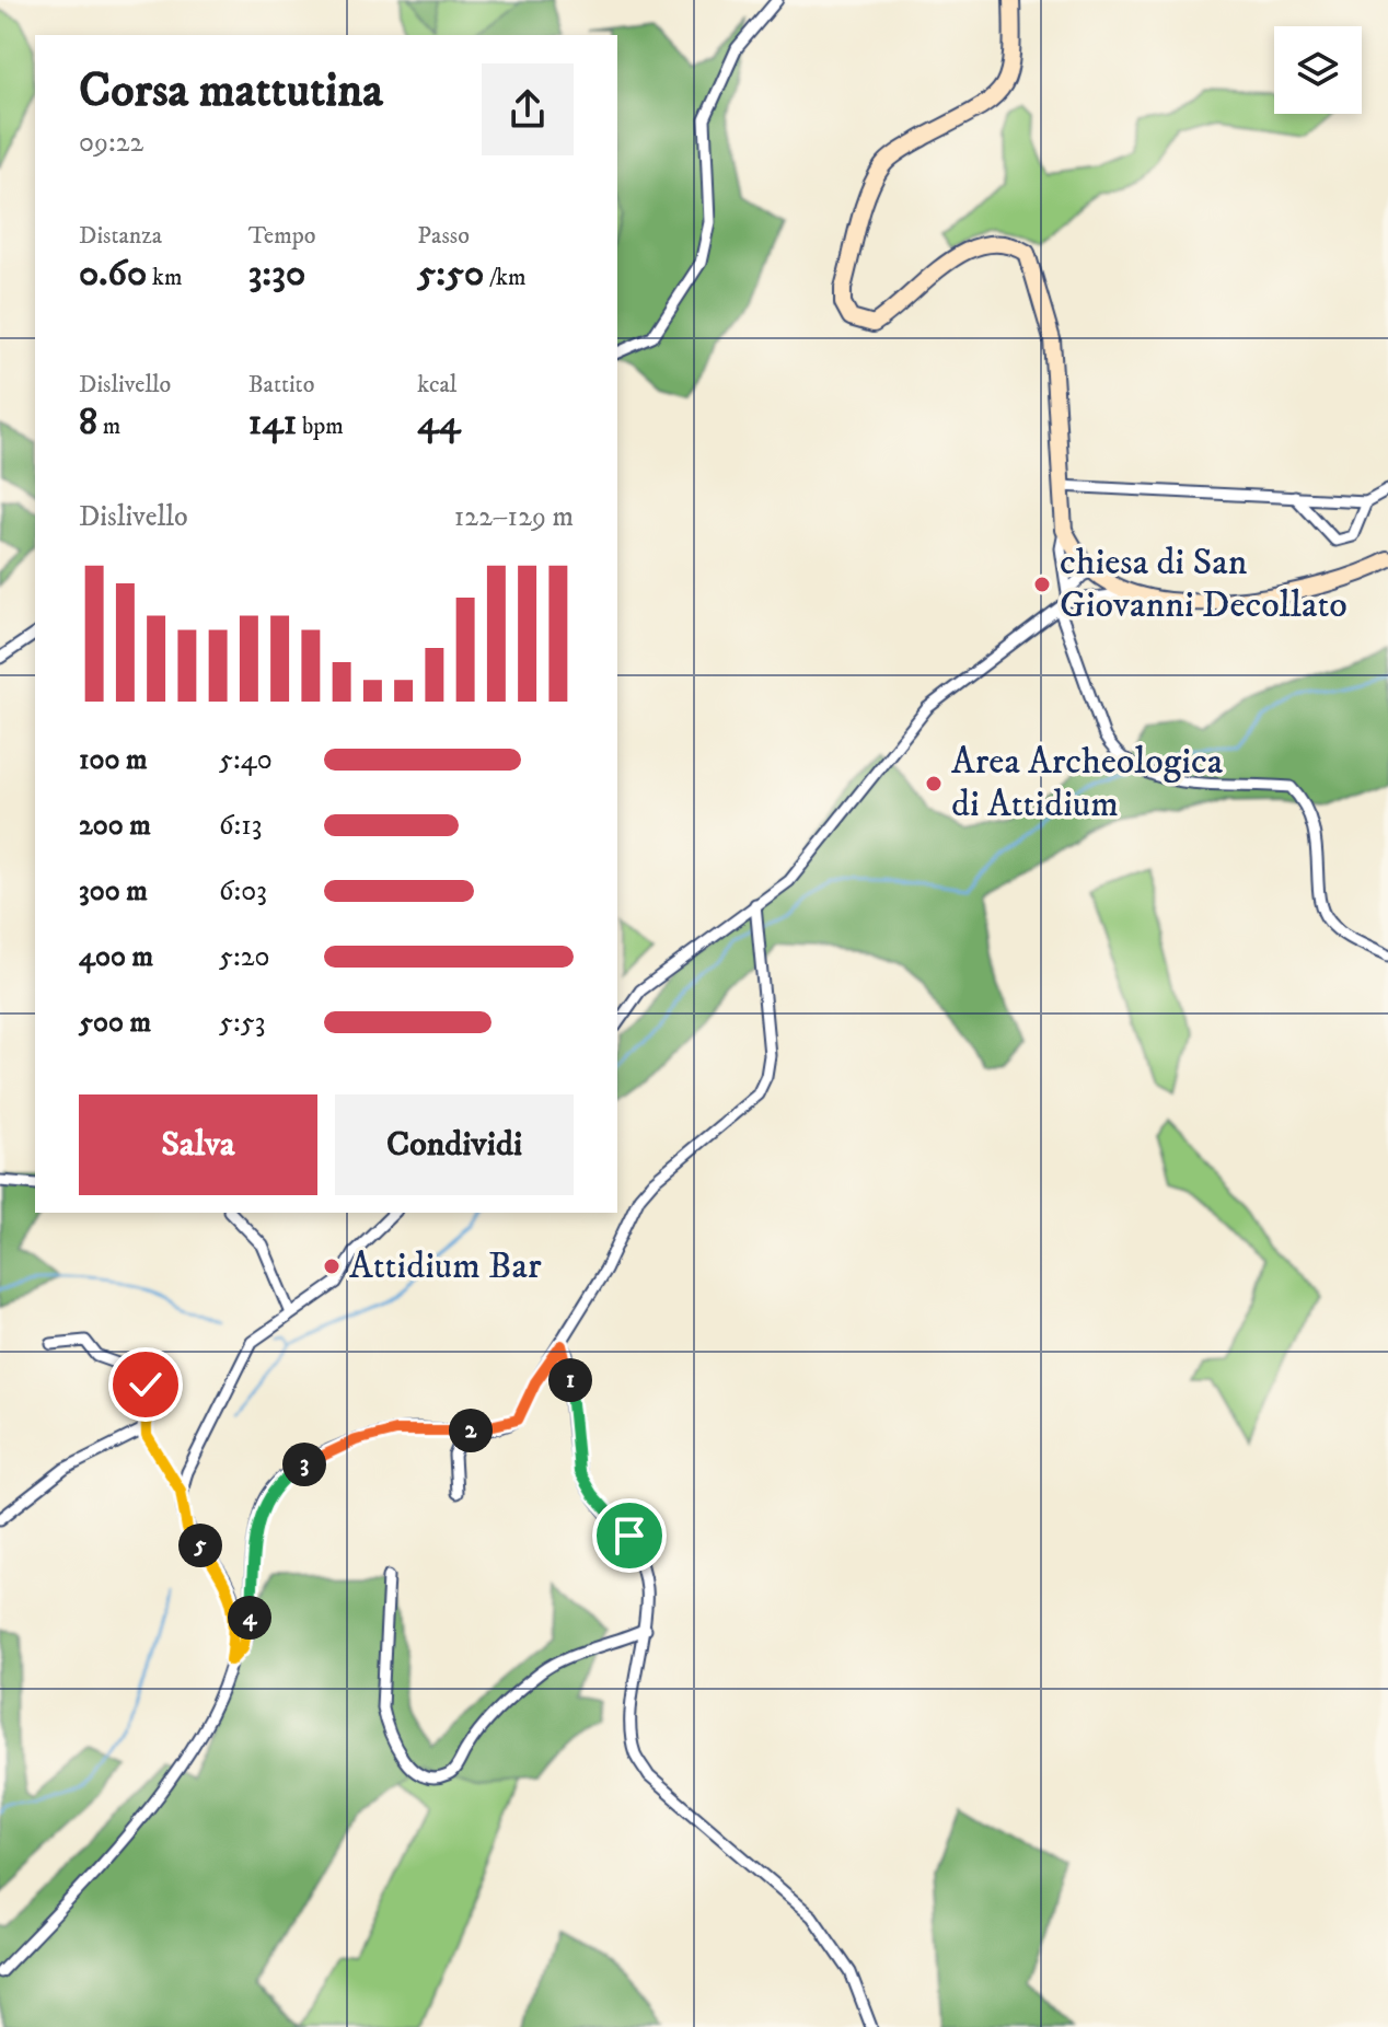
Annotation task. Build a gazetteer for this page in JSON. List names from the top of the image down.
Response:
{
  "places": ["chiesa di San Giovanni Decollato", "Area Archeologica di Attidium", "Attidium Bar"],
  "page": {
    "heading": ["Corsa mattutina", "09:22"],
    "stats": [
      ["Distanza", "0.60 km"],
      ["Tempo", "3:30"],
      ["Passo", "5:50 /km"],
      ["Dislivello", "8 m"],
      ["Battito", "141 bpm"],
      ["kcal", "44"]
    ],
    "chart": ["Dislivello", "122–129 m"],
    "list": [
      {
        "name": "100 m",
        "note": "5:40"
      },
      {
        "name": "200 m",
        "note": "6:13"
      },
      {
        "name": "300 m",
        "note": "6:03"
      },
      {
        "name": "400 m",
        "note": "5:20"
      },
      {
        "name": "500 m",
        "note": "5:53"
      }
    ],
    "buttons": ["Salva", "Condividi"],
    "pins": [
      "1",
      "2",
      "3",
      "5",
      "4"
    ]
  }
}
